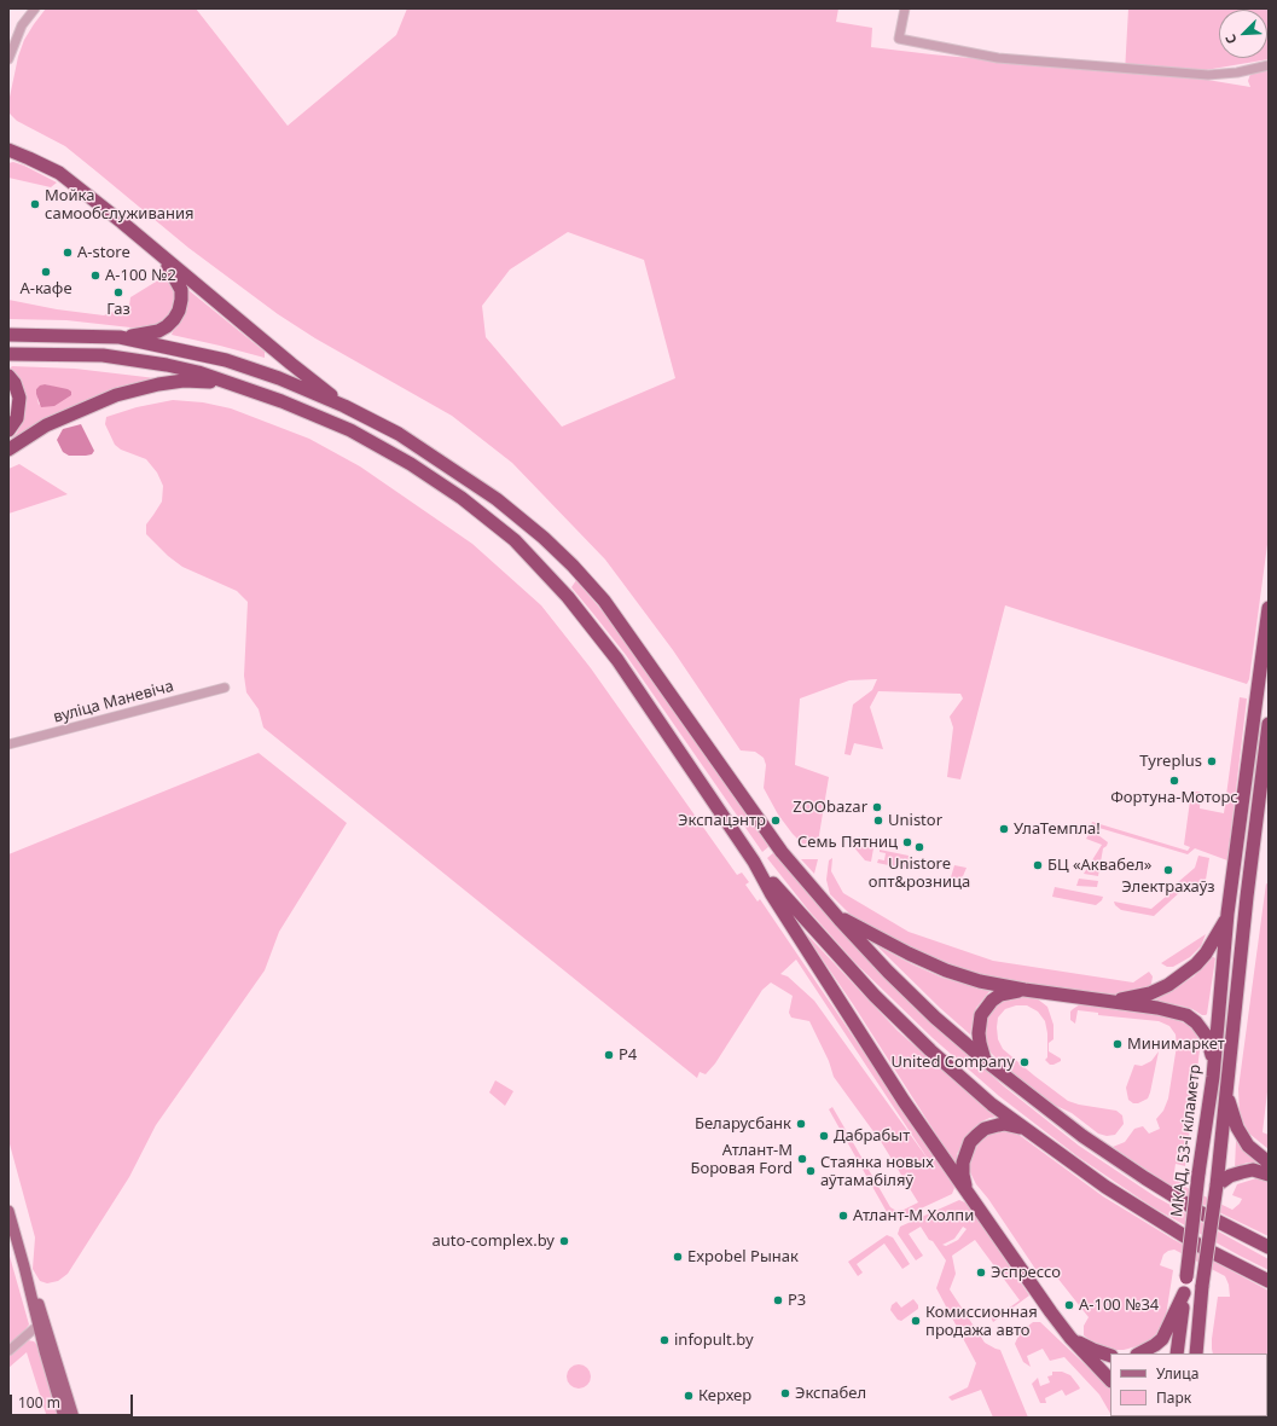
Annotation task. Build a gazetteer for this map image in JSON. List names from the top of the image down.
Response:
{
  "streets": {
    "highway": ["МКАД, 53-і кіламетр"],
    "street": ["вуліца Маневіча"]
  },
  "places": [
    "Мойка самообслуживания",
    "A-store",
    "А-кафе",
    "А-100 №2",
    "Газ",
    "Tyreplus",
    "Фортуна-Моторс",
    "ZOObazar",
    "Экспацэнтр",
    "Unistor",
    "УлаТемпла!",
    "Семь Пятниц",
    "Unistore опт&розница",
    "БЦ «Аквабел»",
    "Электрахаўз",
    "Минимаркет",
    "P4",
    "United Company",
    "Беларусбанк",
    "Дабрабыт",
    "Атлант-М Боровая Ford",
    "Стаянка новых аўтамабіляў",
    "Атлант-М Холпи",
    "auto-complex.by",
    "Expobel Рынак",
    "Эспрессо",
    "P3",
    "А-100 №34",
    "Комиссионная продажа авто",
    "infopult.by",
    "Экспабел",
    "Керхер"
  ],
  "legend": ["Улица", "Парк"],
  "scale_bar": "100 m",
  "north": "bottom left"
}
